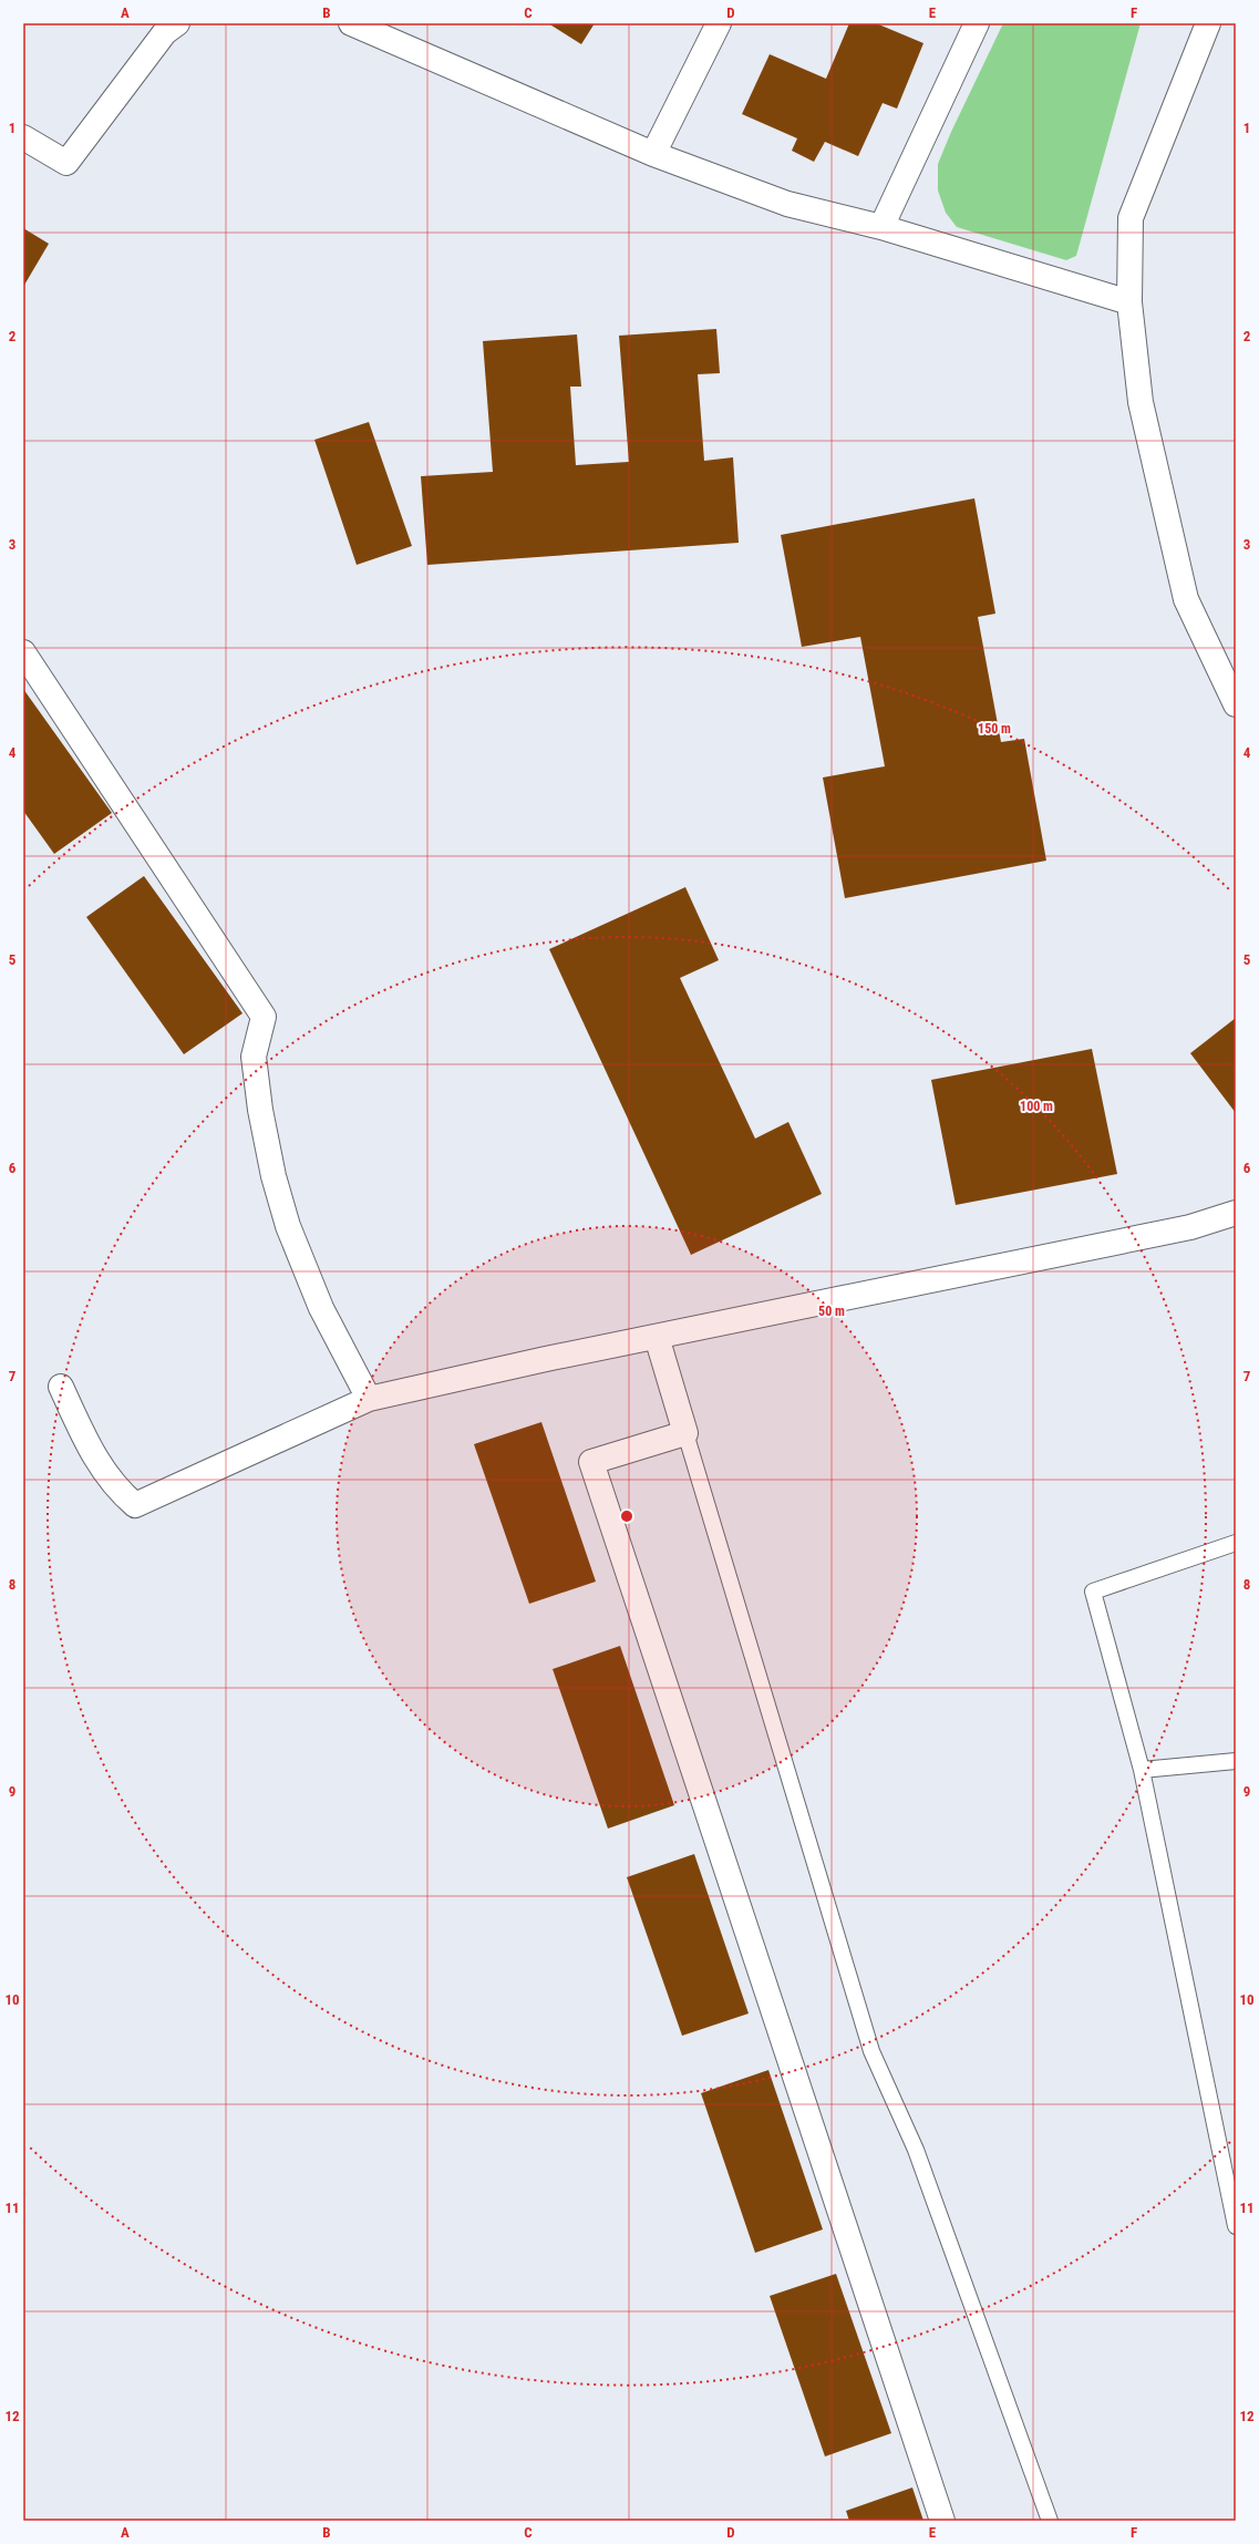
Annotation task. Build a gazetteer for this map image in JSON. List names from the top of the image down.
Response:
{
  "grid": {
    "columns": [
      "A",
      "B",
      "C",
      "D",
      "E",
      "F"
    ],
    "rows": [
      "1",
      "2",
      "3",
      "4",
      "5",
      "6",
      "7",
      "8",
      "9",
      "10",
      "11",
      "12"
    ]
  },
  "rings": ["150 m", "100 m", "50 m"]
}
